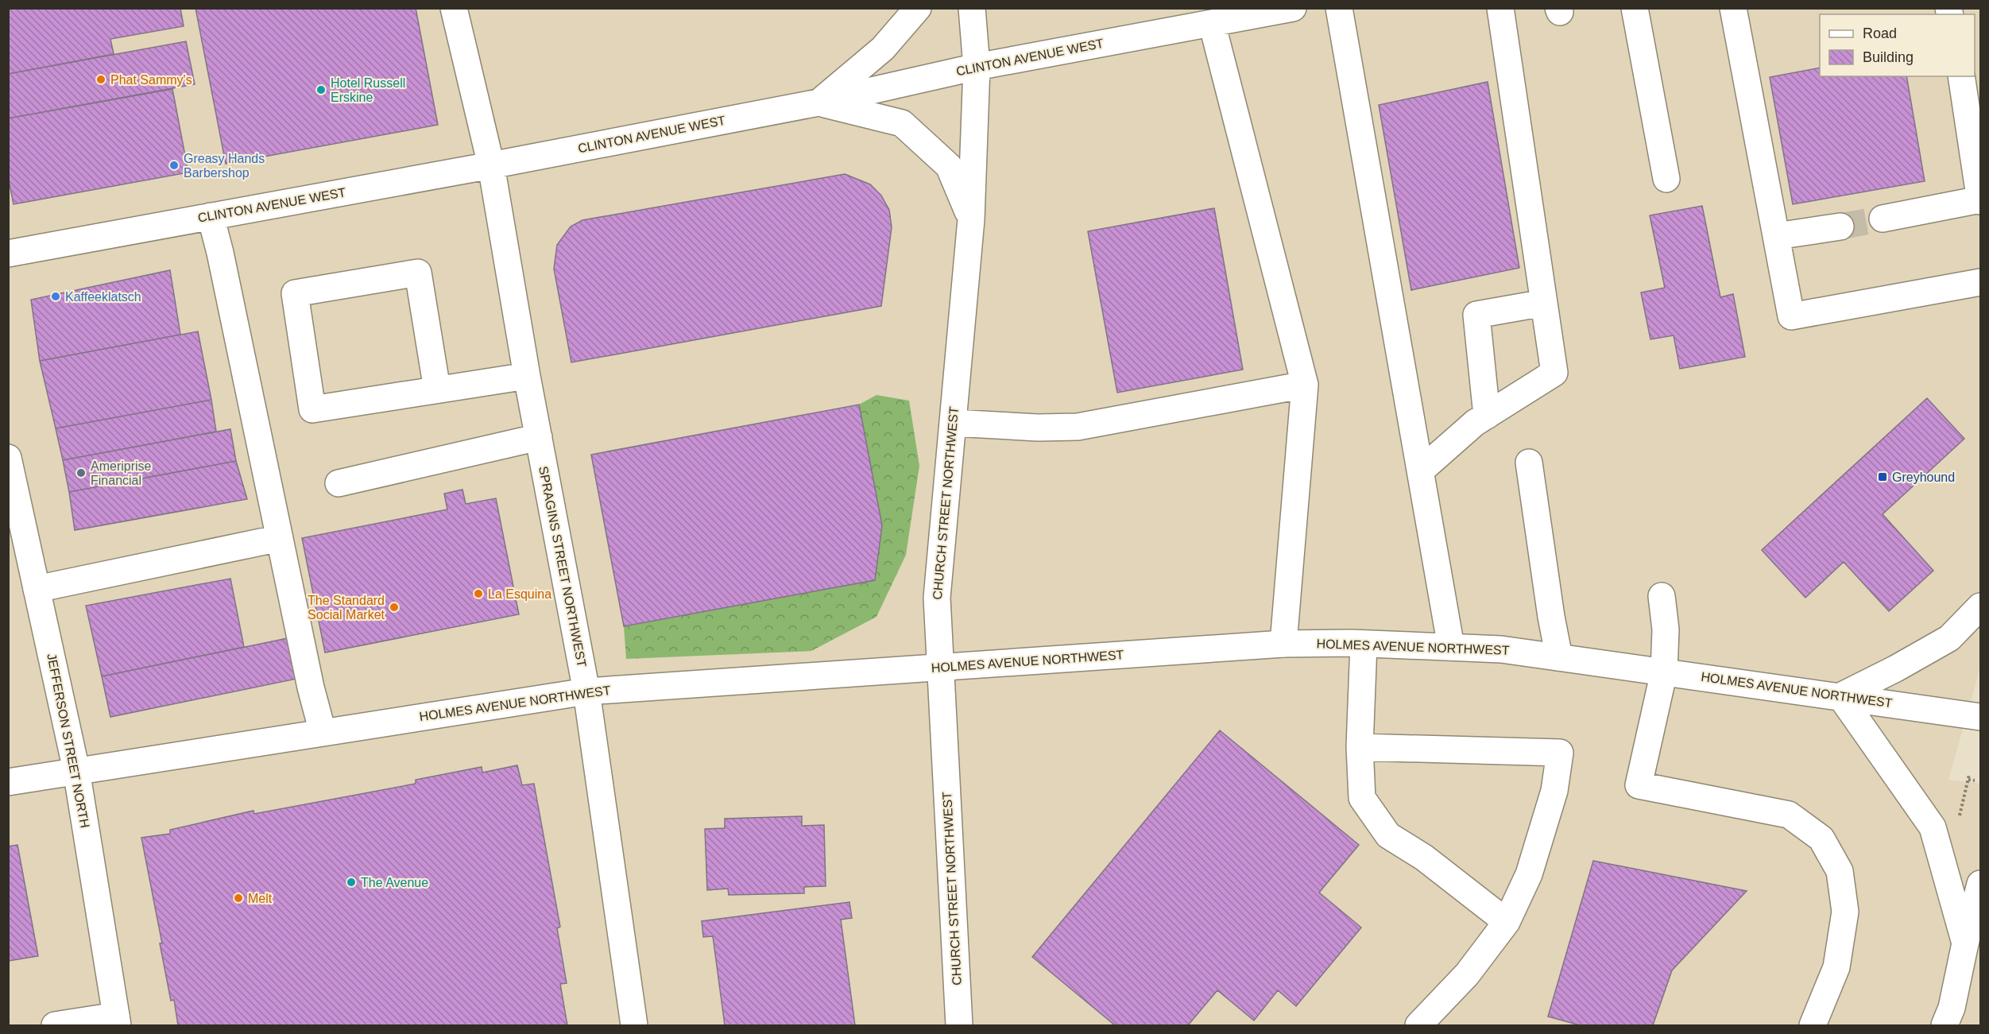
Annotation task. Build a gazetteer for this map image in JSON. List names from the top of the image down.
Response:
{
  "streets": {
    "street": [
      "CLINTON AVENUE WEST",
      "CHURCH STREET NORTHWEST",
      "SPRAGINS STREET NORTHWEST",
      "HOLMES AVENUE NORTHWEST",
      "JEFFERSON STREET NORTH"
    ]
  },
  "crossings": [
    ["CLINTON AVENUE WEST", "CHURCH STREET NORTHWEST"],
    ["CLINTON AVENUE WEST", "SPRAGINS STREET NORTHWEST"],
    ["CHURCH STREET NORTHWEST", "HOLMES AVENUE NORTHWEST"],
    ["SPRAGINS STREET NORTHWEST", "HOLMES AVENUE NORTHWEST"],
    ["HOLMES AVENUE NORTHWEST", "JEFFERSON STREET NORTH"]
  ],
  "places": {
    "other": [
      "Phat Sammy's",
      "Hotel Russell Erskine",
      "Greasy Hands Barbershop",
      "Kaffeeklatsch",
      "Ameriprise Financial",
      "La Esquina",
      "The Standard Social Market",
      "The Avenue",
      "Melt"
    ],
    "transit": ["Greyhound"]
  },
  "legend": ["Road", "Building"]
}
